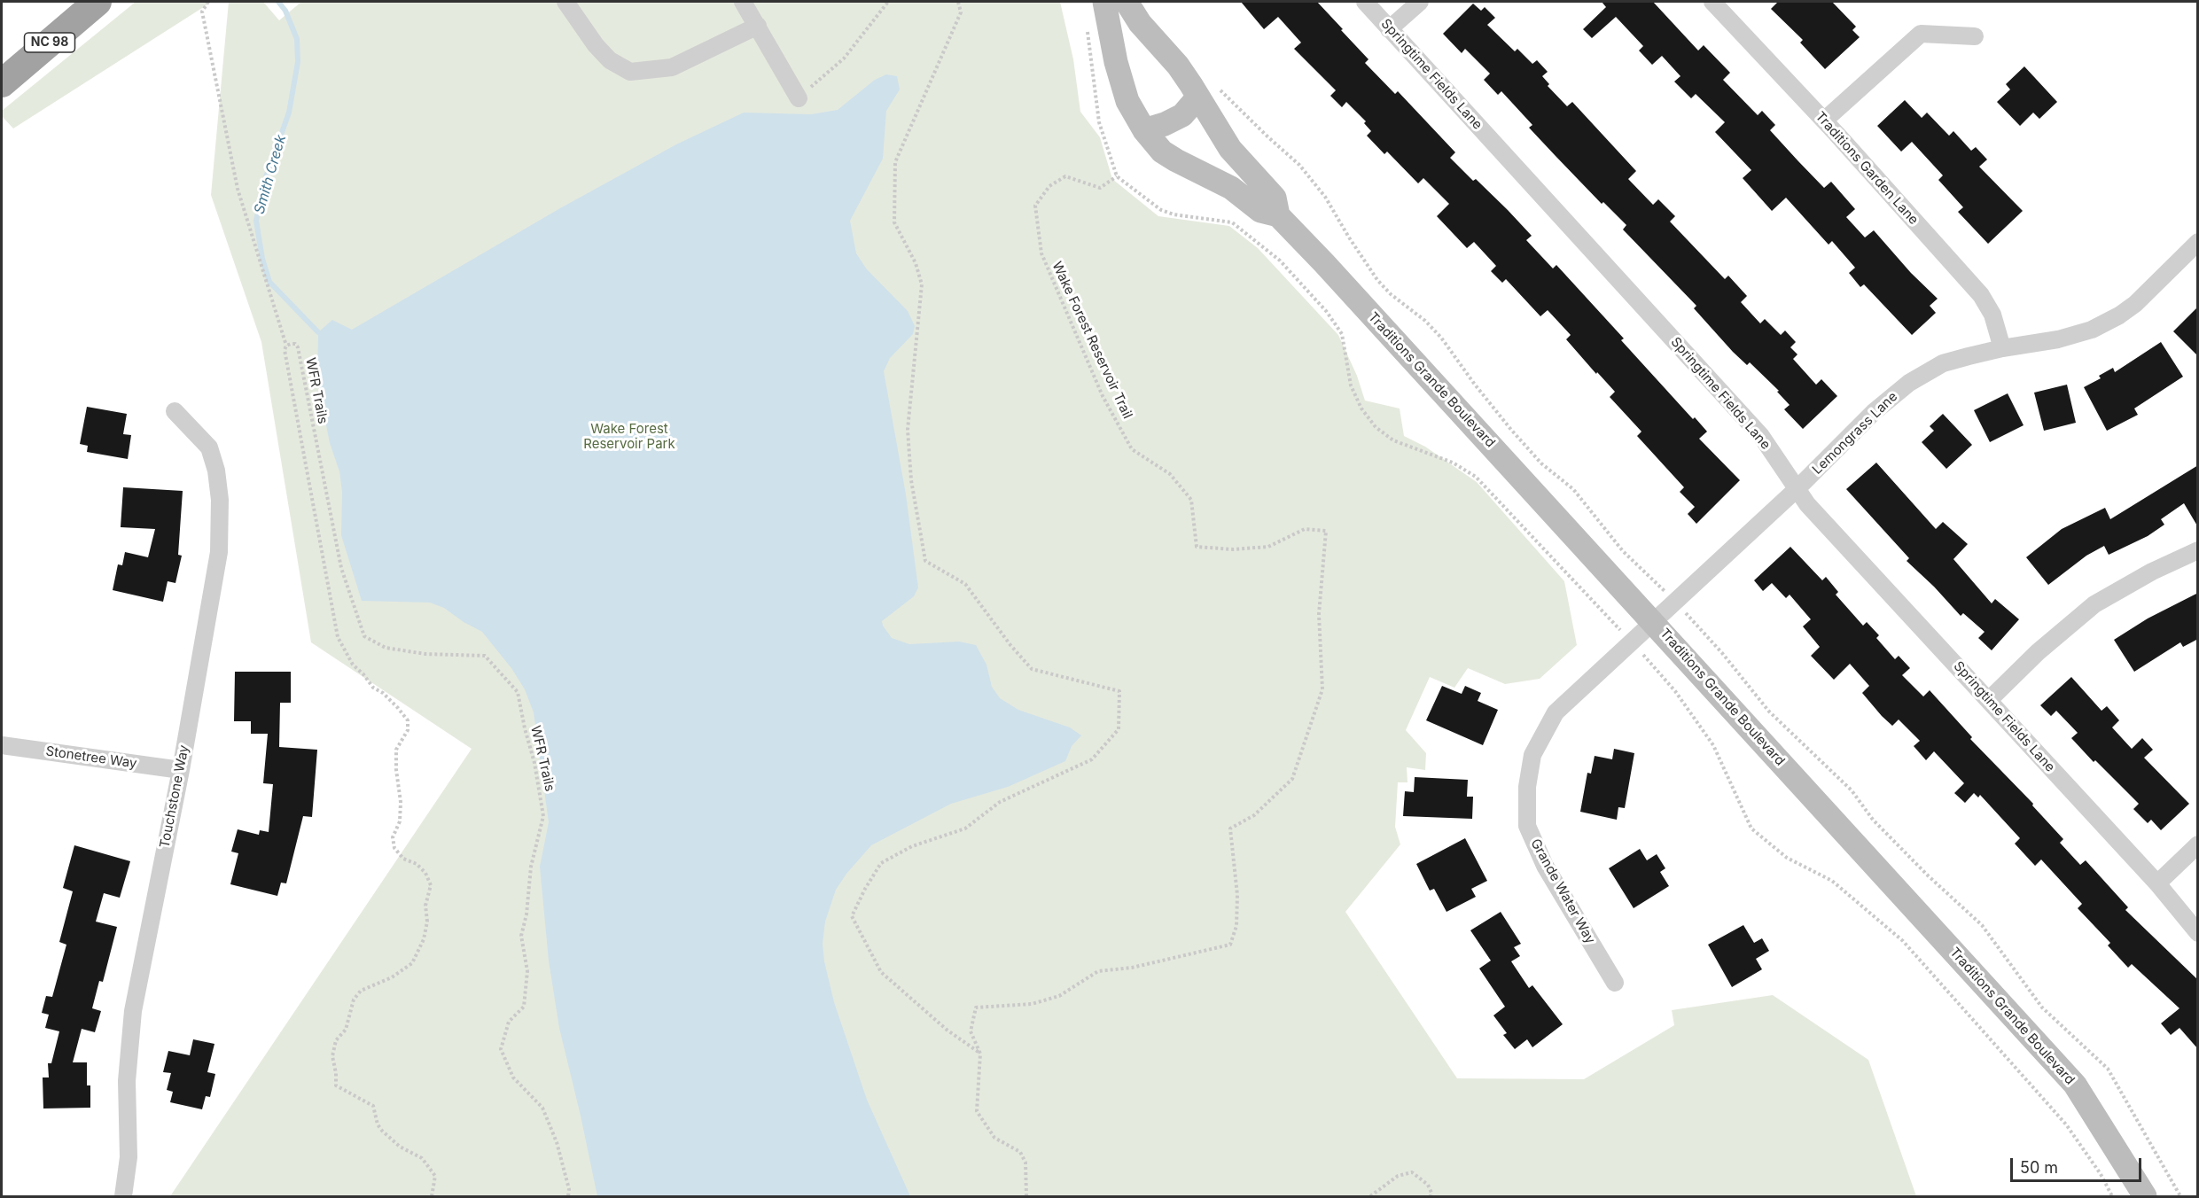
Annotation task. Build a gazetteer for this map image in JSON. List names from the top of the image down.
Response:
{
  "streets": {
    "highway": ["NC 98"],
    "main road": ["Traditions Grande Boulevard"],
    "street": [
      "Springtime Fields Lane",
      "Traditions Garden Lane",
      "Lemongrass Lane",
      "Stonetree Way",
      "Touchstone Way",
      "Grande Water Way"
    ],
    "path": ["Wake Forest Reservoir Trail", "WFR Trails"]
  },
  "crossings": [
    ["Springtime Fields Lane", "Lemongrass Lane"],
    ["Traditions Garden Lane", "Lemongrass Lane"],
    ["Traditions Grande Boulevard", "Lemongrass Lane"],
    ["Traditions Grande Boulevard", "Grande Water Way"],
    ["Lemongrass Lane", "Grande Water Way"],
    ["Stonetree Way", "Touchstone Way"]
  ],
  "water": ["Smith Creek"],
  "parks": ["Wake Forest Reservoir Park"],
  "scale_bar": "50 m"
}
